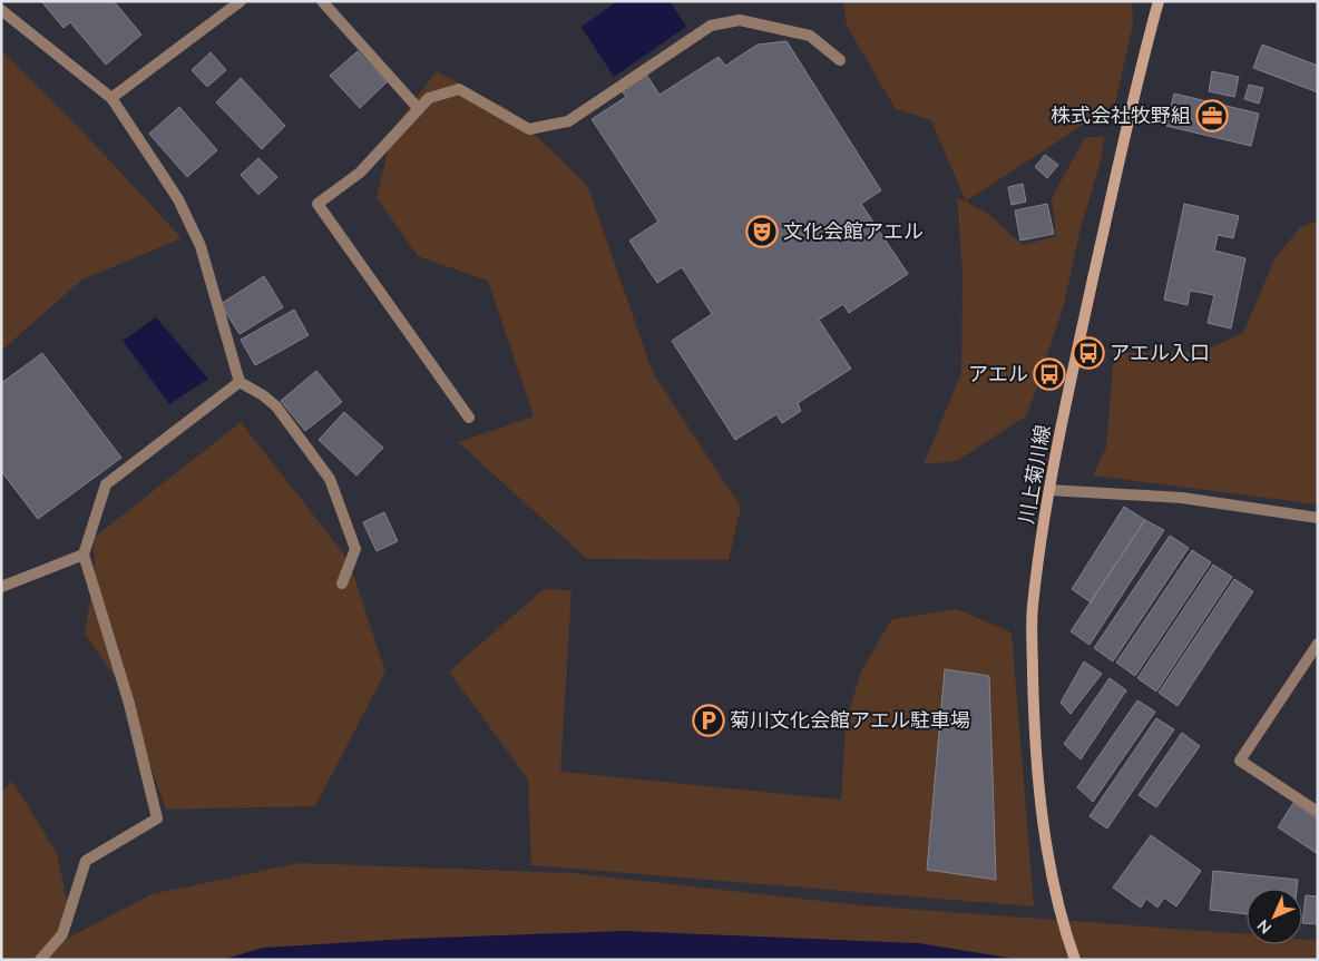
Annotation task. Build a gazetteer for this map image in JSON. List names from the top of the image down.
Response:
{
  "streets": {
    "main road": ["川上菊川線"]
  },
  "places": {
    "office": ["株式会社牧野組"],
    "theatre": ["文化会館アエル"],
    "bus stop": ["アエル入口", "アエル"],
    "parking": ["菊川文化会館アエル駐車場"]
  },
  "north": "bottom left"
}
